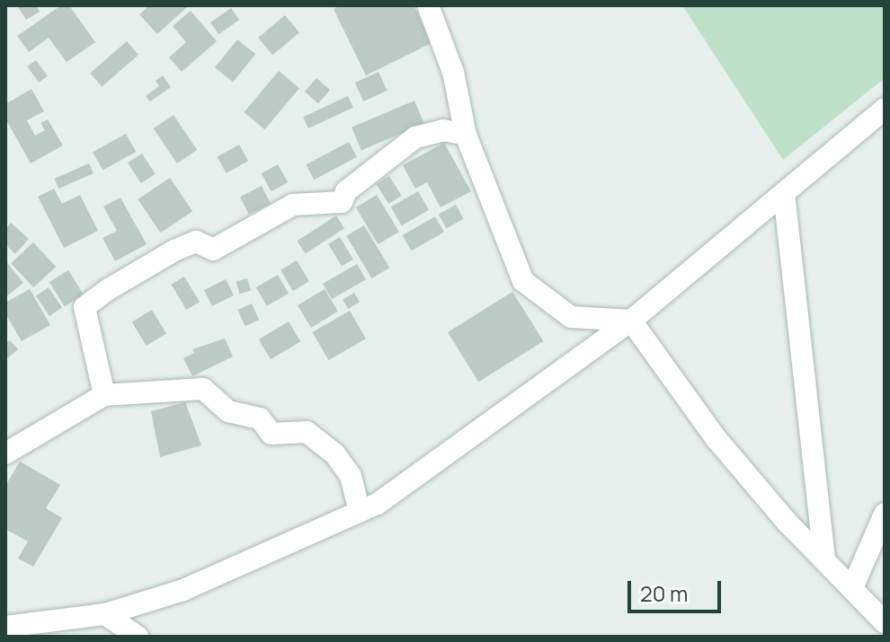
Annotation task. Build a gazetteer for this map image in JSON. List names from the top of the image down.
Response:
{
  "scale_bar": "20 m"
}
